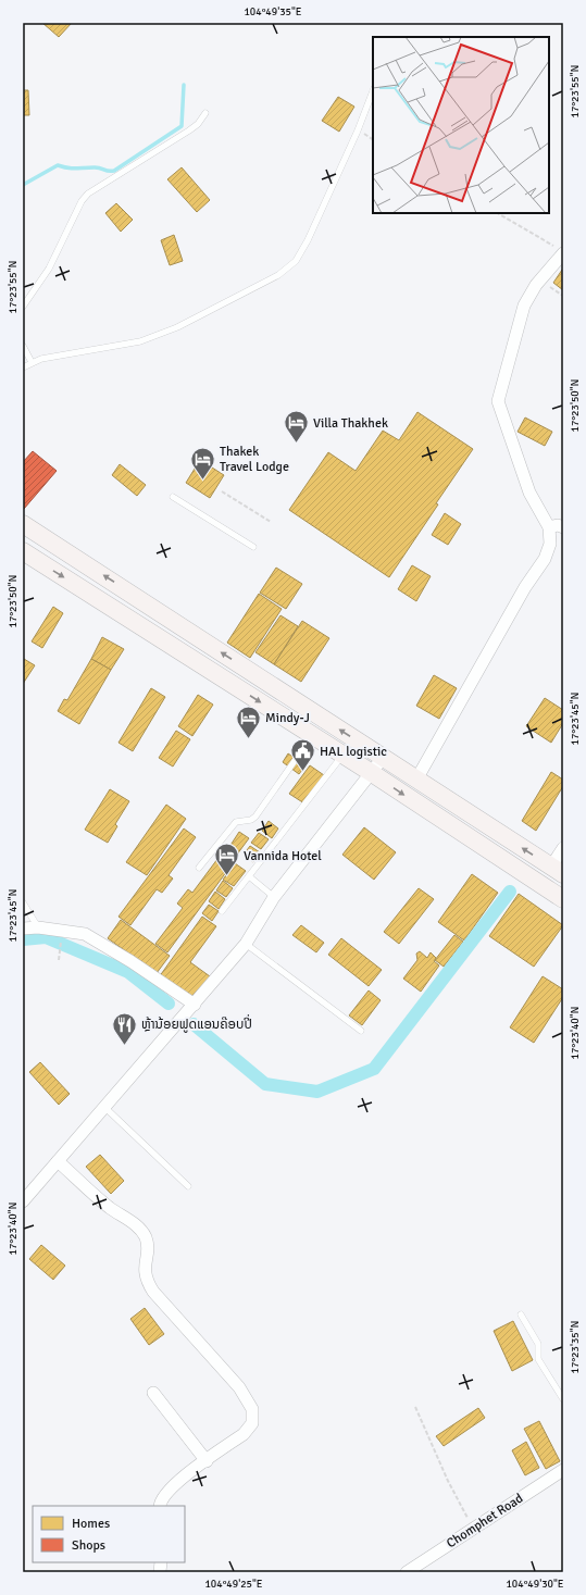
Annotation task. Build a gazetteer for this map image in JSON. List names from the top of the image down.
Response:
{
  "streets": {
    "street": ["Chomphet Road"]
  },
  "places": {
    "hotel": [
      "Villa Thakhek",
      "Thakek Travel Lodge",
      "Mindy-J",
      "Vannida Hotel"
    ],
    "public building": ["HAL logistic"],
    "restaurant": ["ຫຼ້ານ້ອຍຟູດແອນຄ໊ອບປີ່"]
  },
  "legend": ["Homes", "Shops"],
  "coordinates": [
    "104°49'35\"E",
    "17°23'55\"N",
    "17°23'50\"N",
    "17°23'45\"N",
    "17°23'40\"N",
    "17°23'35\"N",
    "104°49'25\"E",
    "104°49'30\"E"
  ]
}
